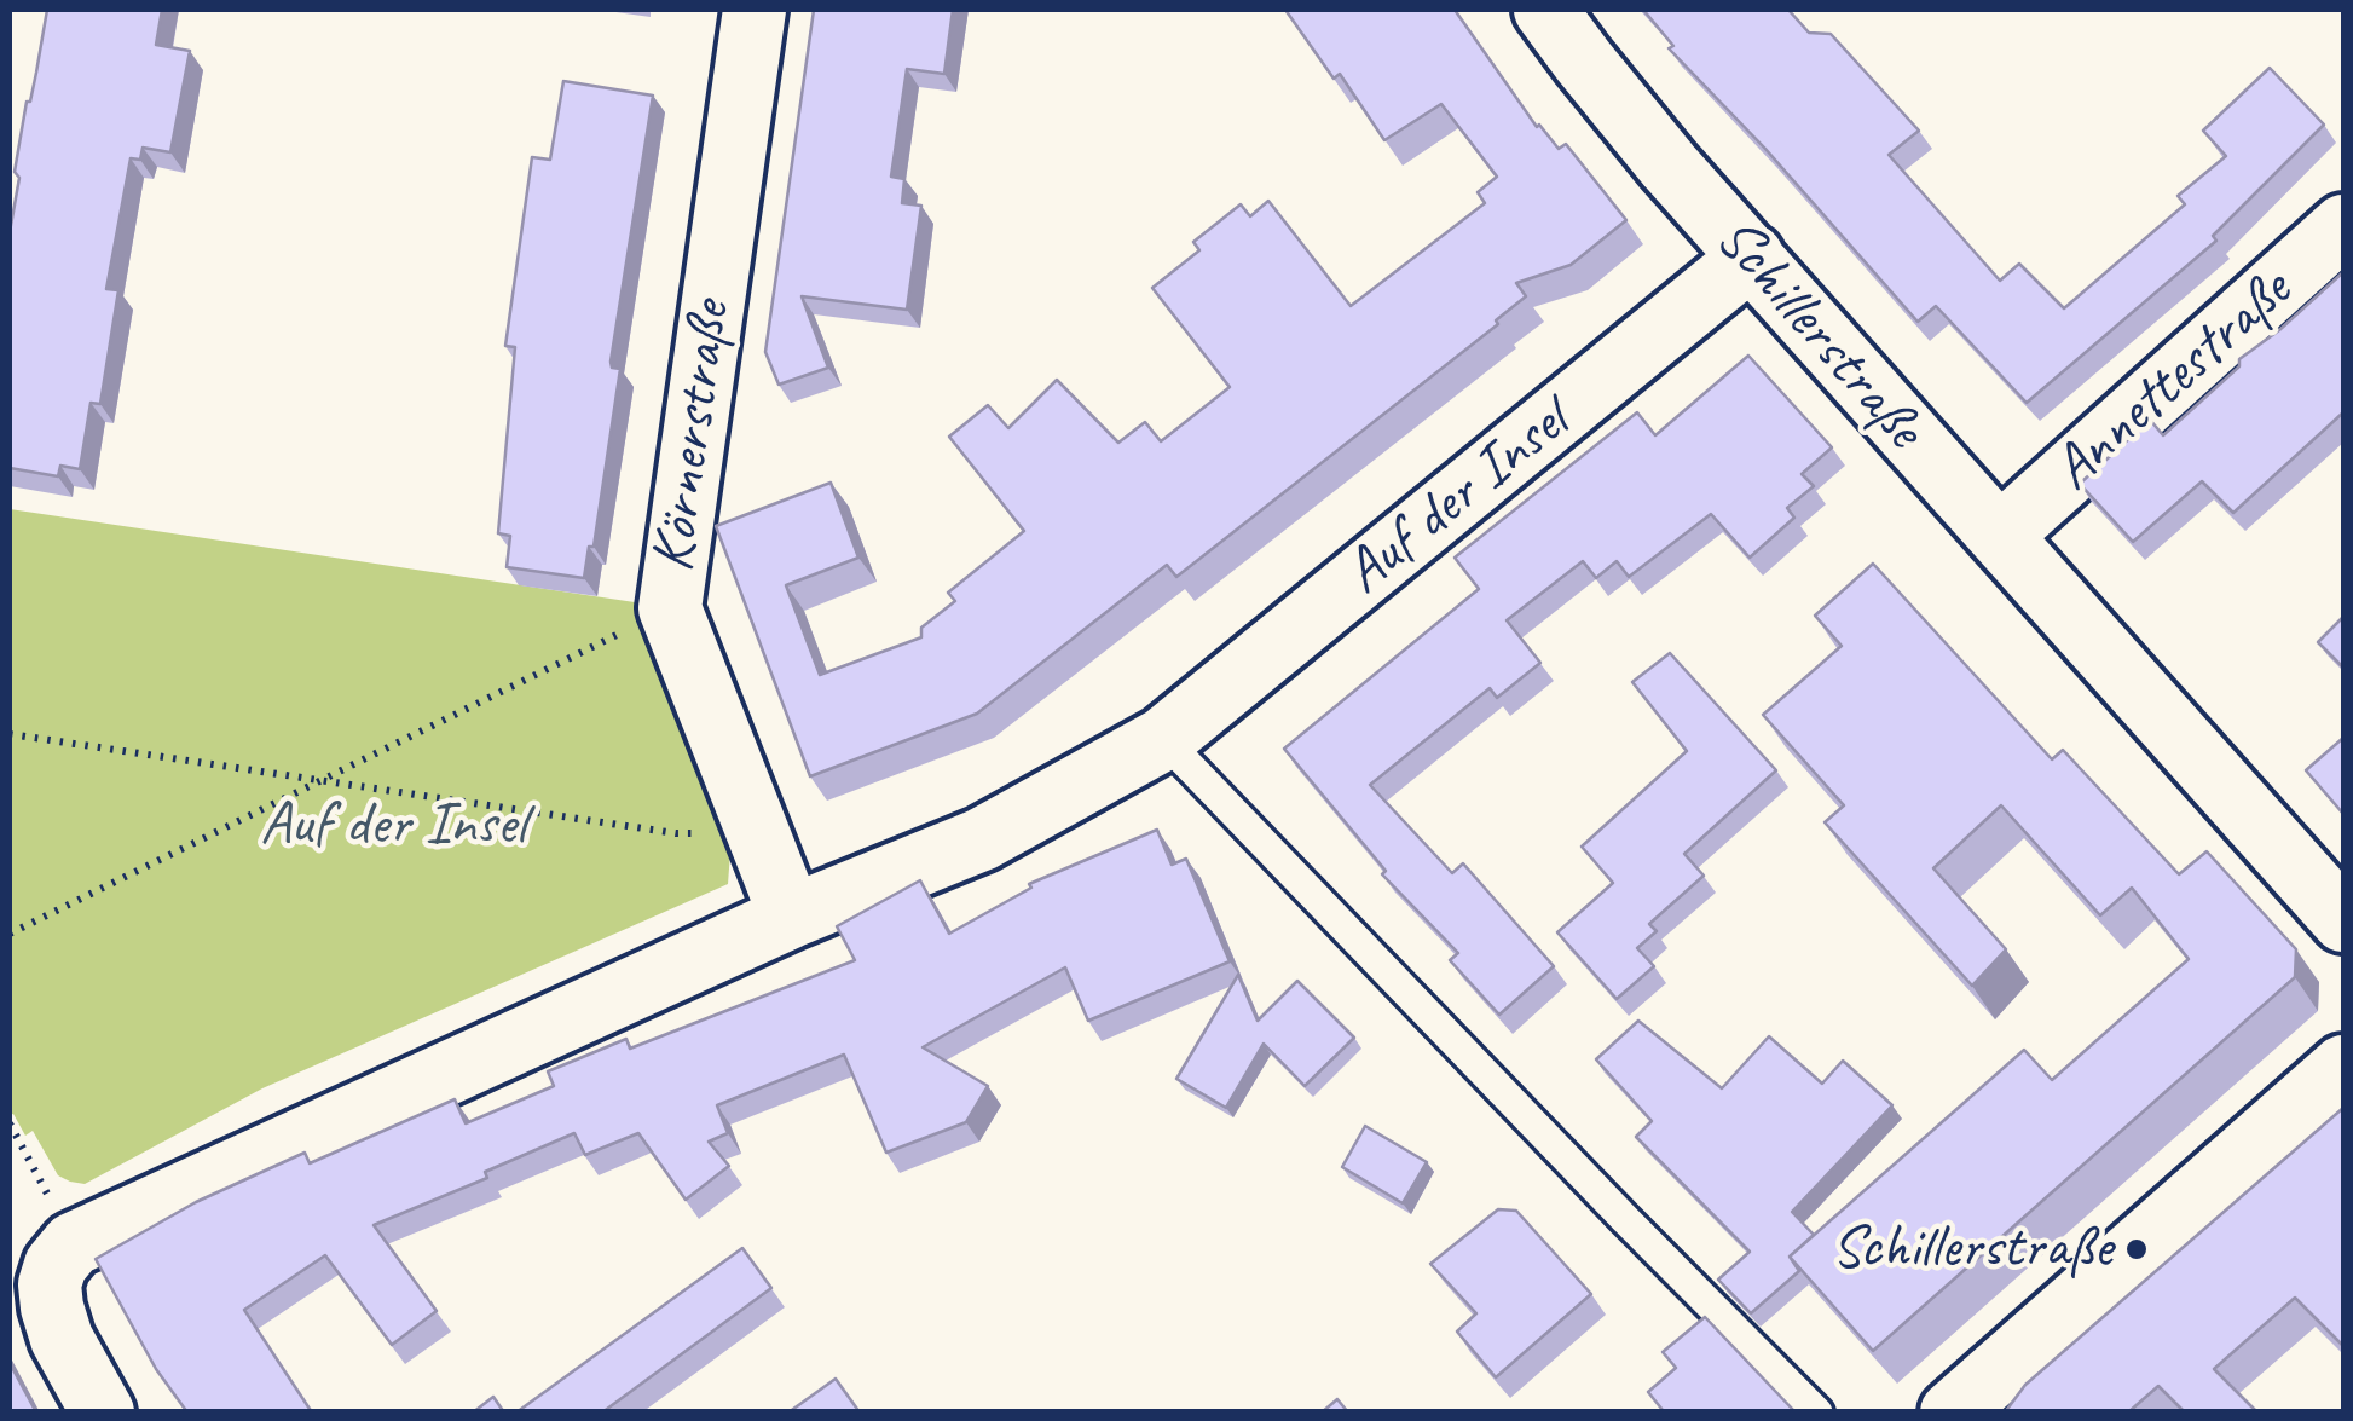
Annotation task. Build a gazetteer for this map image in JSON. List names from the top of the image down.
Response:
{
  "streets": {
    "street": [
      "Schillerstraße",
      "Annettestraße",
      "Körnerstraße",
      "Auf der Insel"
    ]
  },
  "crossings": [
    ["Schillerstraße", "Annettestraße"],
    ["Schillerstraße", "Auf der Insel"],
    ["Körnerstraße", "Auf der Insel"]
  ],
  "parks": ["Auf der Insel"],
  "places": ["Schillerstraße"]
}
